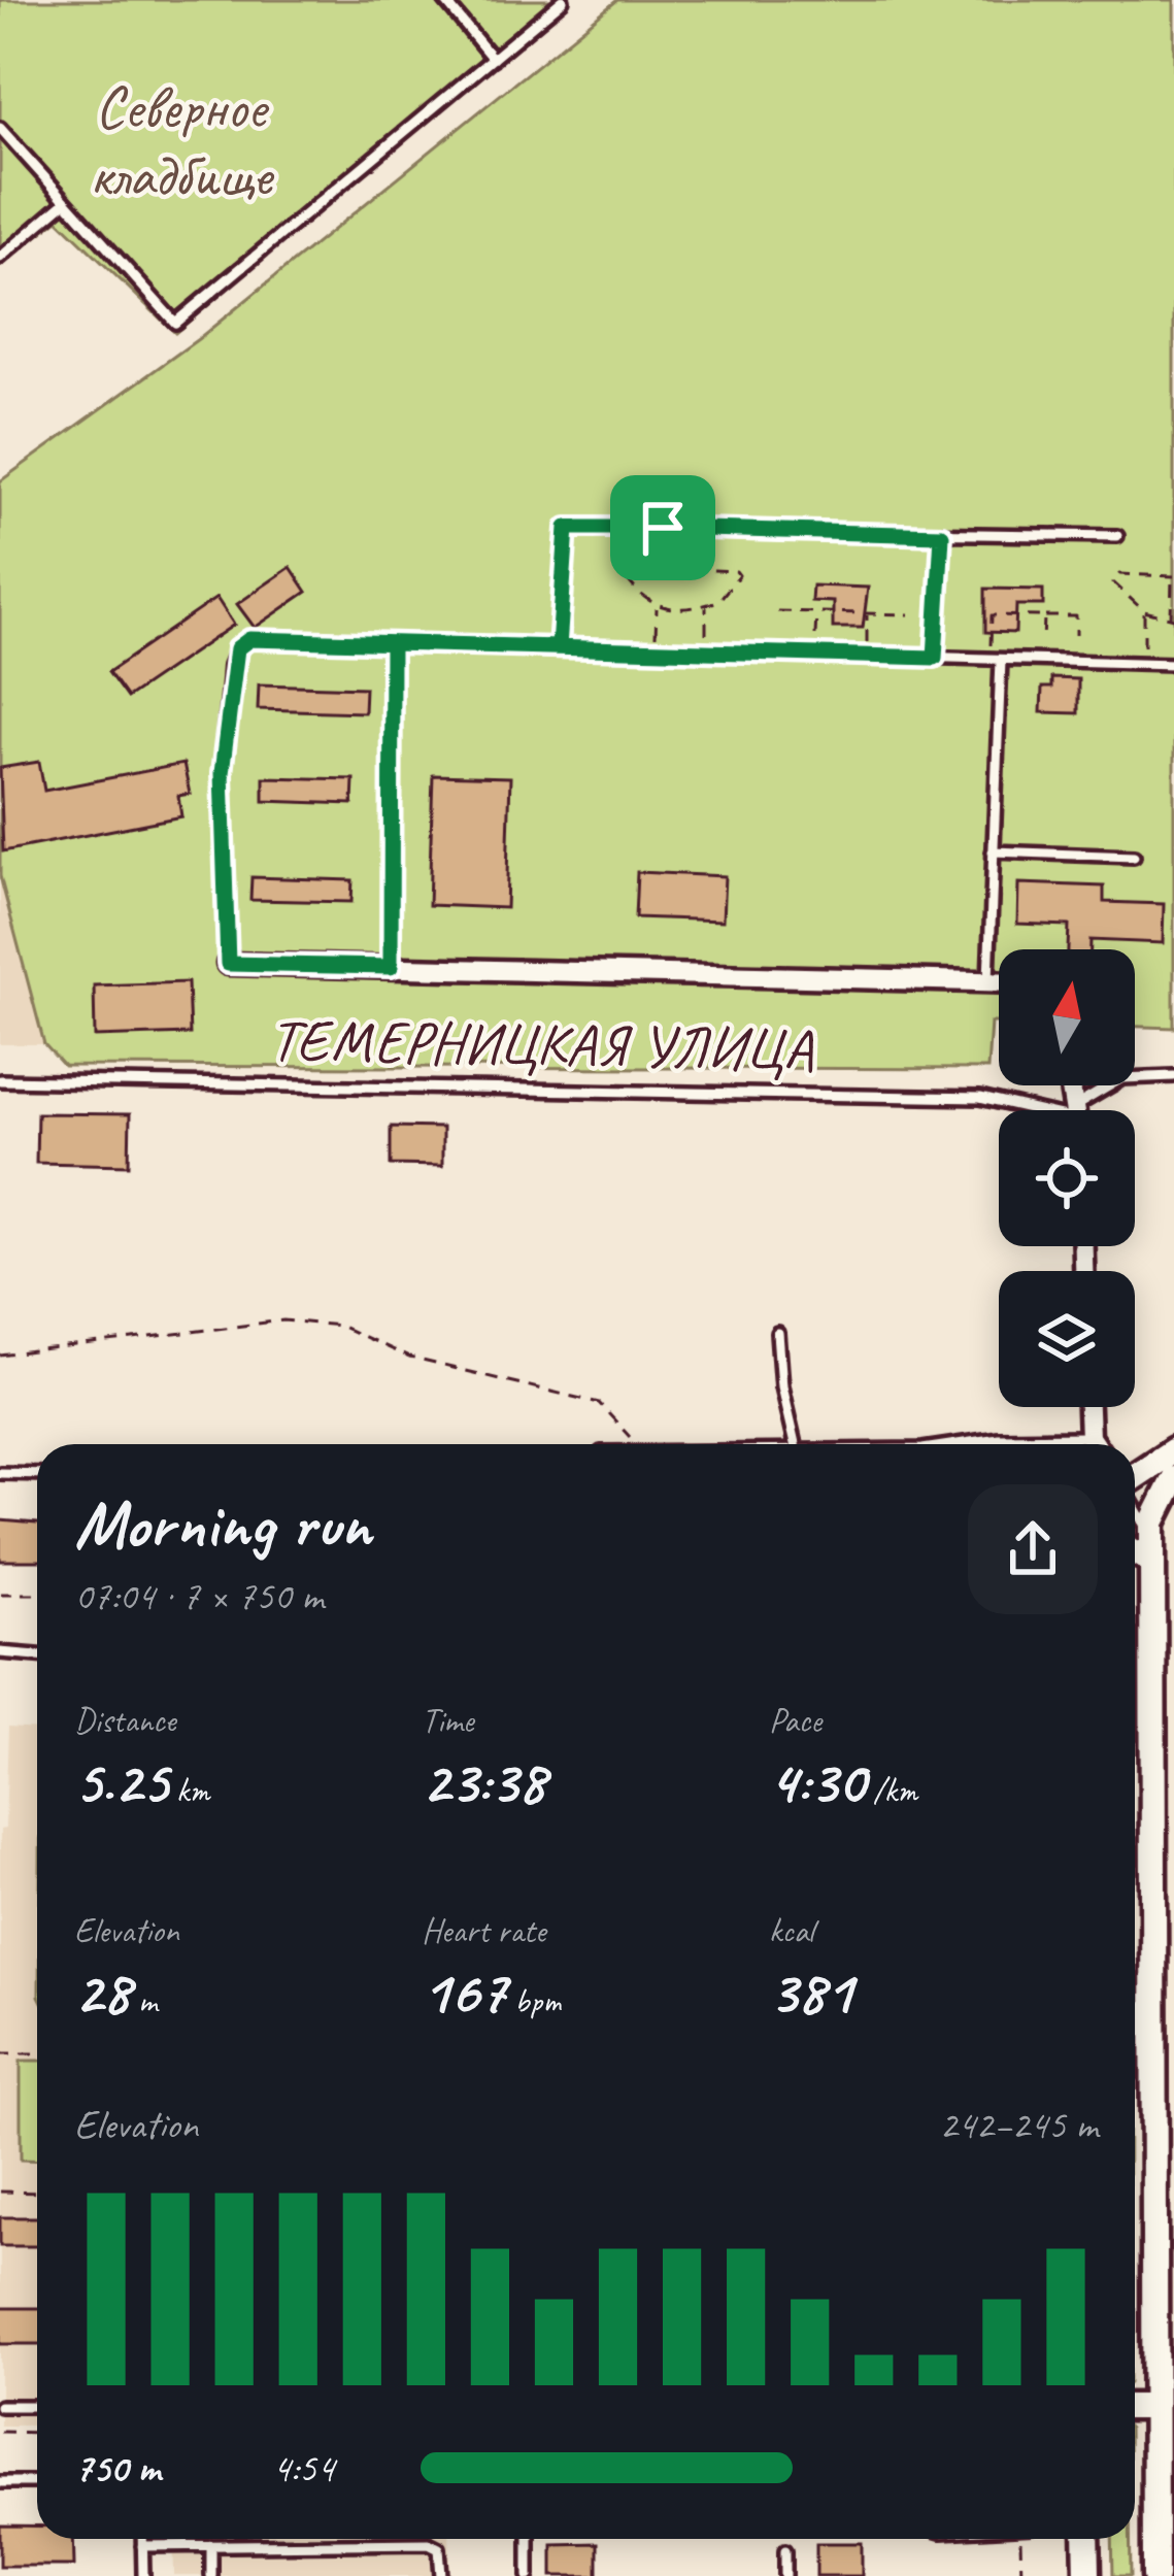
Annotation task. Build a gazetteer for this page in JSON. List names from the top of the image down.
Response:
{
  "streets": {
    "street": ["ТЕМЕРНИЦКАЯ УЛИЦА"]
  },
  "parks": ["Северное кладбище"],
  "north": "top",
  "page": {
    "heading": ["Morning run", "07:04 · 7 × 750 m"],
    "stats": [
      ["Distance", "5.25 km"],
      ["Time", "23:38"],
      ["Pace", "4:30 /km"],
      ["Elevation", "28 m"],
      ["Heart rate", "167 bpm"],
      ["kcal", "381"]
    ],
    "chart": ["Elevation", "242–245 m"],
    "list": [
      {
        "name": "750 m",
        "note": "4:54"
      }
    ]
  }
}
